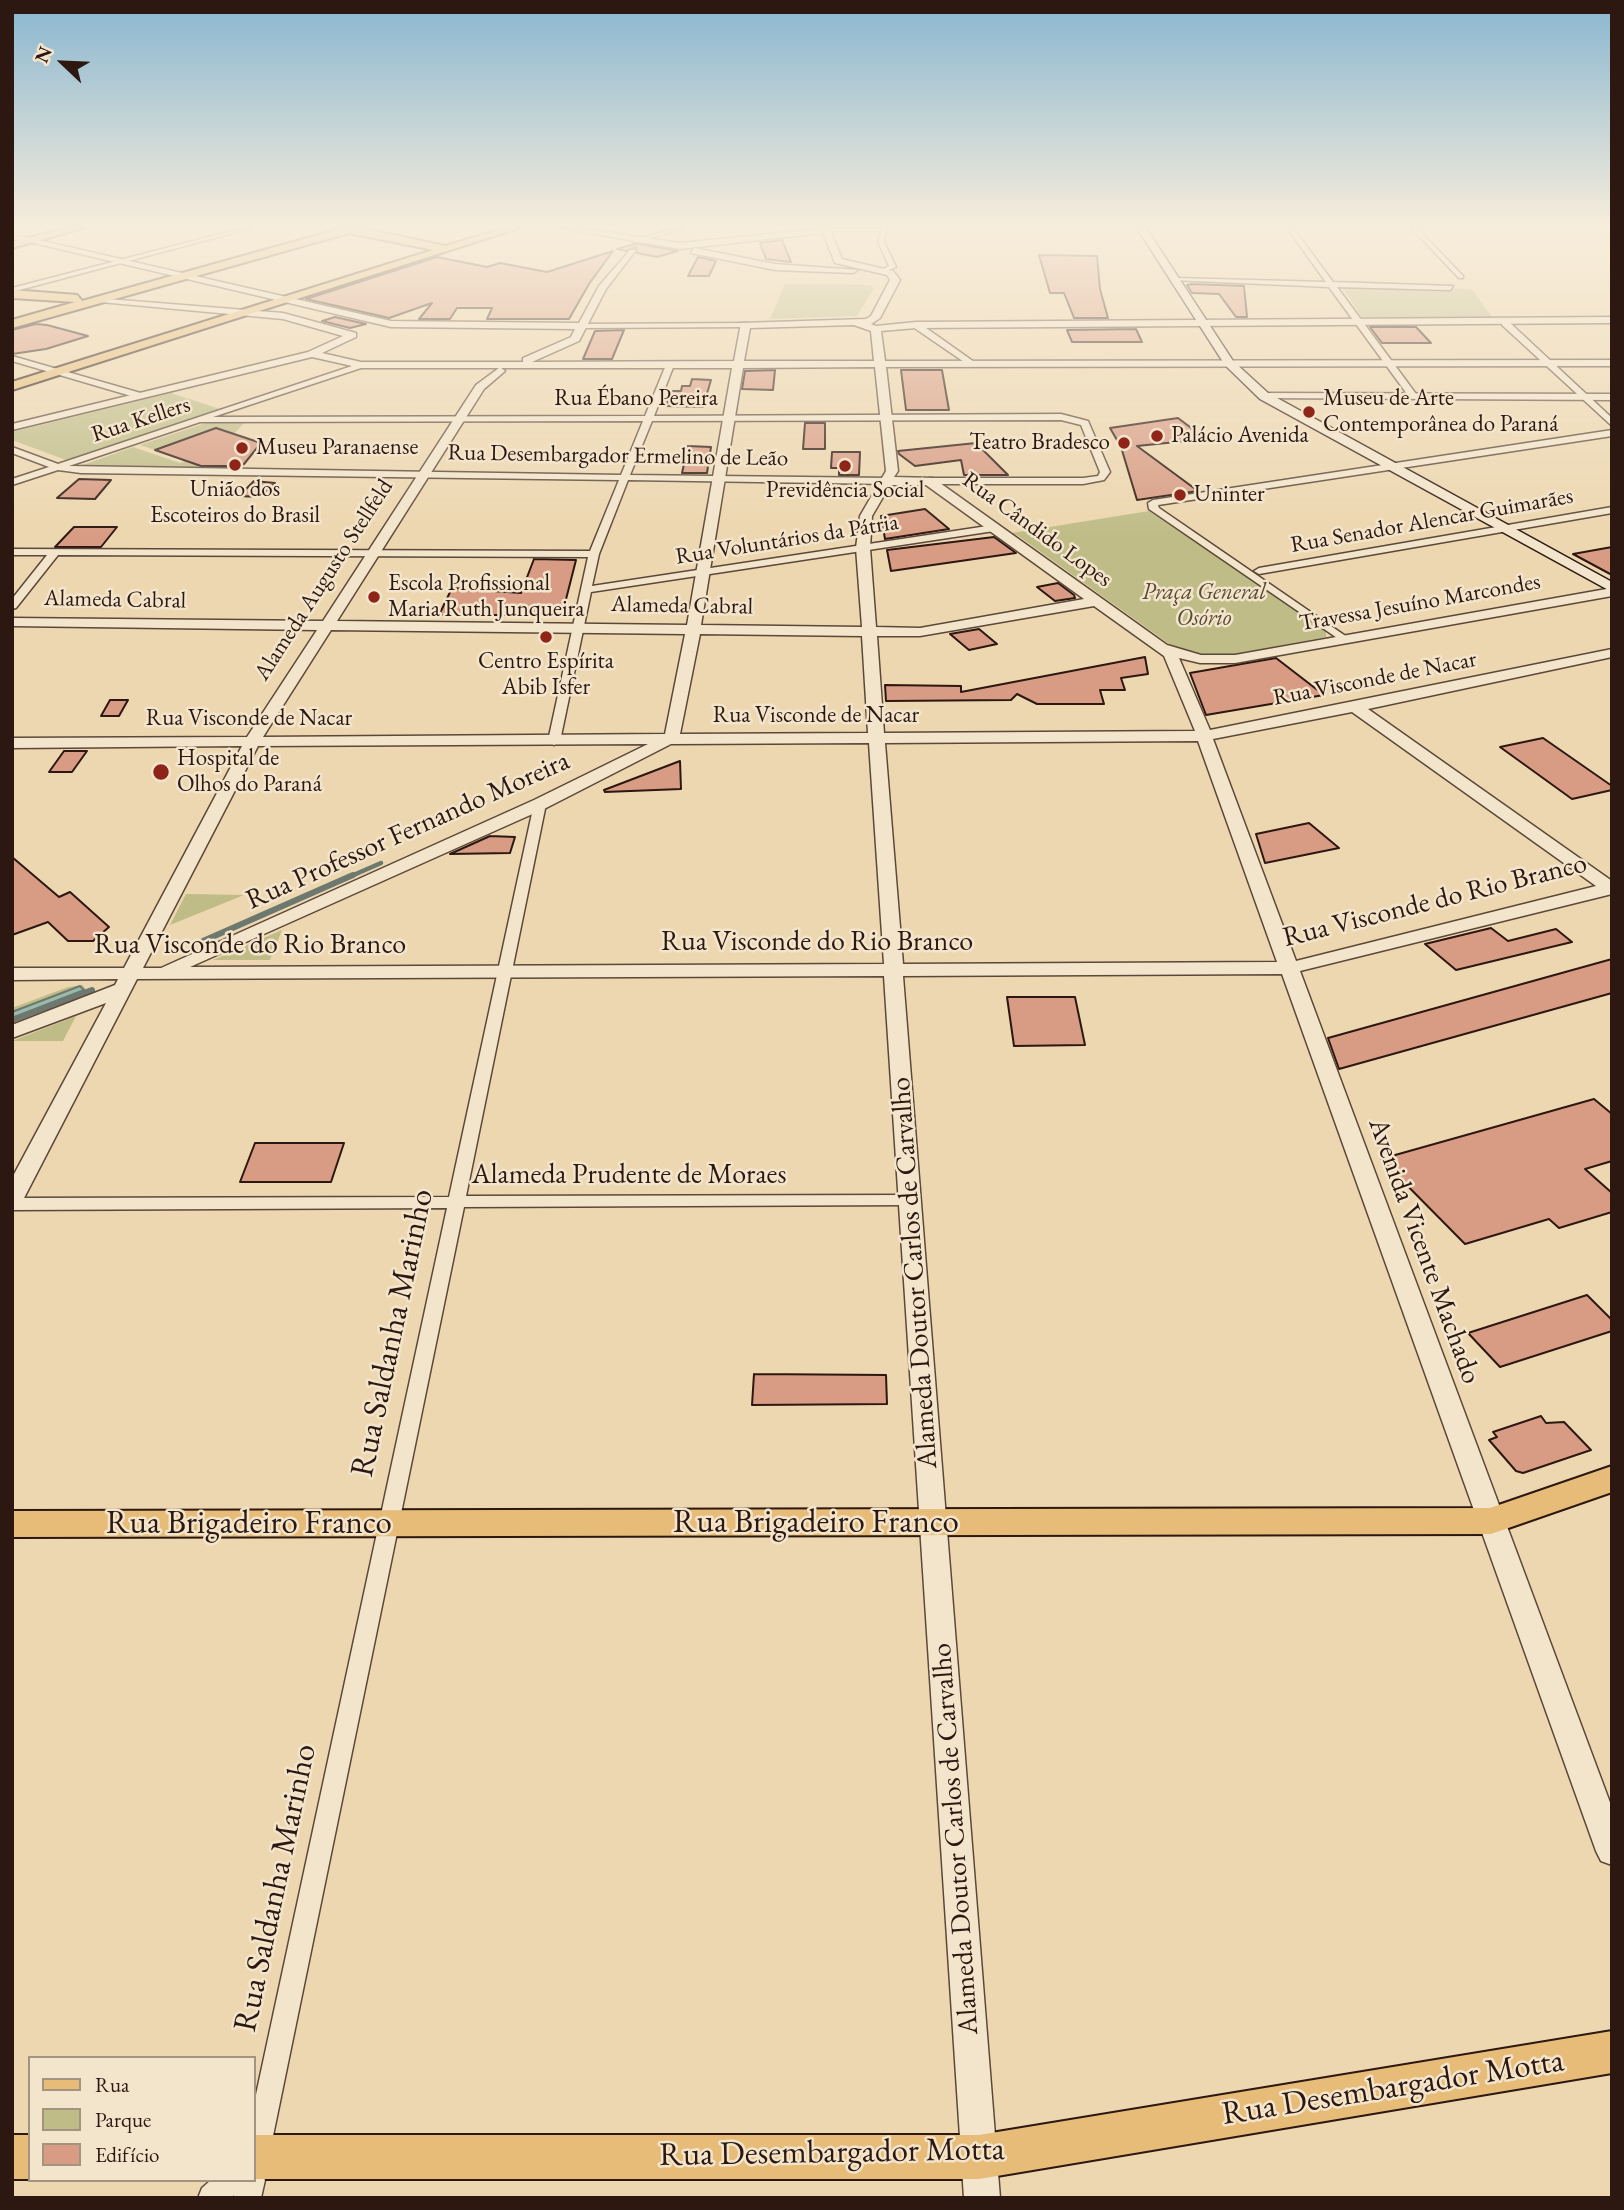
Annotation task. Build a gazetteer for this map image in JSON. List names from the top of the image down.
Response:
{
  "streets": {
    "main road": ["Rua Brigadeiro Franco", "Rua Desembargador Motta"],
    "street": [
      "Rua Ébano Pereira",
      "Rua Kellers",
      "Rua Desembargador Ermelino de Leão",
      "Rua Senador Alencar Guimarães",
      "Rua Cândido Lopes",
      "Rua Voluntários da Pátria",
      "Alameda Augusto Stellfeld",
      "Alameda Cabral",
      "Travessa Jesuíno Marcondes",
      "Rua Visconde de Nacar",
      "Rua Professor Fernando Moreira",
      "Rua Visconde do Rio Branco",
      "Alameda Prudente de Moraes",
      "Avenida Vicente Machado",
      "Alameda Doutor Carlos de Carvalho",
      "Rua Saldanha Marinho"
    ]
  },
  "crossings": [
    ["Rua Ébano Pereira", "Rua Kellers"],
    ["Rua Ébano Pereira", "Rua Desembargador Ermelino de Leão"],
    ["Rua Ébano Pereira", "Alameda Augusto Stellfeld"],
    ["Rua Kellers", "Rua Desembargador Ermelino de Leão"],
    ["Rua Desembargador Ermelino de Leão", "Rua Cândido Lopes"],
    ["Rua Desembargador Ermelino de Leão", "Alameda Augusto Stellfeld"],
    ["Rua Desembargador Ermelino de Leão", "Alameda Doutor Carlos de Carvalho"],
    ["Rua Cândido Lopes", "Rua Voluntários da Pátria"],
    ["Rua Cândido Lopes", "Alameda Cabral"],
    ["Rua Cândido Lopes", "Travessa Jesuíno Marcondes"],
    ["Rua Cândido Lopes", "Avenida Vicente Machado"],
    ["Rua Voluntários da Pátria", "Alameda Doutor Carlos de Carvalho"],
    ["Alameda Augusto Stellfeld", "Alameda Cabral"],
    ["Alameda Augusto Stellfeld", "Rua Visconde de Nacar"],
    ["Alameda Augusto Stellfeld", "Rua Professor Fernando Moreira"],
    ["Alameda Augusto Stellfeld", "Rua Visconde do Rio Branco"],
    ["Alameda Augusto Stellfeld", "Alameda Prudente de Moraes"],
    ["Alameda Cabral", "Alameda Doutor Carlos de Carvalho"],
    ["Travessa Jesuíno Marcondes", "Avenida Vicente Machado"],
    ["Rua Visconde de Nacar", "Rua Professor Fernando Moreira"],
    ["Rua Visconde de Nacar", "Avenida Vicente Machado"],
    ["Rua Visconde de Nacar", "Alameda Doutor Carlos de Carvalho"],
    ["Rua Professor Fernando Moreira", "Rua Visconde do Rio Branco"],
    ["Rua Professor Fernando Moreira", "Rua Saldanha Marinho"],
    ["Rua Visconde do Rio Branco", "Avenida Vicente Machado"],
    ["Rua Visconde do Rio Branco", "Alameda Doutor Carlos de Carvalho"],
    ["Rua Visconde do Rio Branco", "Rua Saldanha Marinho"],
    ["Alameda Prudente de Moraes", "Alameda Doutor Carlos de Carvalho"],
    ["Alameda Prudente de Moraes", "Rua Saldanha Marinho"],
    ["Avenida Vicente Machado", "Rua Brigadeiro Franco"],
    ["Alameda Doutor Carlos de Carvalho", "Rua Brigadeiro Franco"],
    ["Alameda Doutor Carlos de Carvalho", "Rua Desembargador Motta"],
    ["Rua Saldanha Marinho", "Rua Brigadeiro Franco"]
  ],
  "parks": ["Praça General Osório"],
  "places": [
    "Museu de Arte Contemporânea do Paraná",
    "Palácio Avenida",
    "Teatro Bradesco",
    "Museu Paranaense",
    "União dos Escoteiros do Brasil",
    "Previdência Social",
    "Uninter",
    "Escola Profissional Maria Ruth Junqueira",
    "Centro Espírita Abib Isfer",
    "Hospital de Olhos do Paraná"
  ],
  "legend": ["Rua", "Parque", "Edifício"],
  "north": "top left"
}
